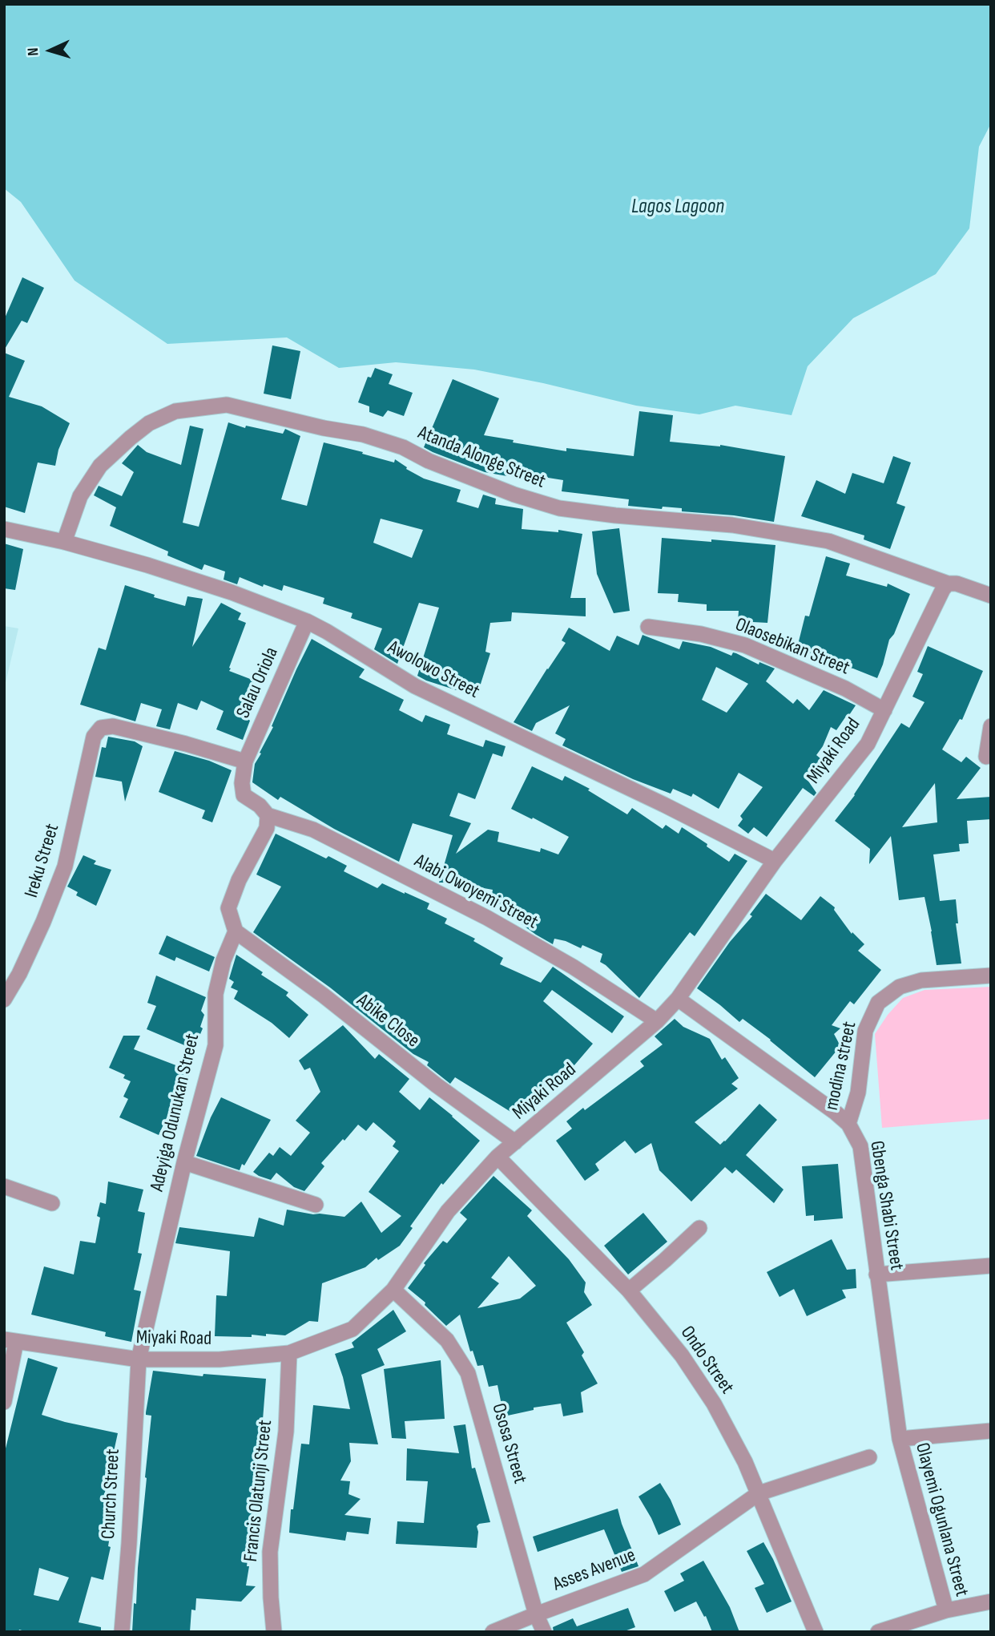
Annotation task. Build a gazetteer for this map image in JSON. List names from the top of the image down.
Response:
{
  "streets": {
    "street": [
      "Atanda Alonge Street",
      "Olaosebikan Street",
      "Awolowo Street",
      "Salau Oriola",
      "Miyaki Road",
      "Ireku Street",
      "Alabi Owoyemi Street",
      "Abike Close",
      "modina street",
      "Adeyiga Odunukan Street",
      "Gbenga Shabi Street",
      "Ondo Street",
      "Ososa Street",
      "Francis Olatunji Street",
      "Church Street",
      "Olayemi Ogunlana Street",
      "Asses Avenue"
    ]
  },
  "crossings": [
    ["Atanda Alonge Street", "Awolowo Street"],
    ["Atanda Alonge Street", "Miyaki Road"],
    ["Olaosebikan Street", "Miyaki Road"],
    ["Awolowo Street", "Salau Oriola"],
    ["Awolowo Street", "Miyaki Road"],
    ["Salau Oriola", "Ireku Street"],
    ["Miyaki Road", "Alabi Owoyemi Street"],
    ["Miyaki Road", "Abike Close"],
    ["Miyaki Road", "Adeyiga Odunukan Street"],
    ["Miyaki Road", "Gbenga Shabi Street"],
    ["Miyaki Road", "Ondo Street"],
    ["Miyaki Road", "Ososa Street"],
    ["Miyaki Road", "Francis Olatunji Street"],
    ["Miyaki Road", "Church Street"],
    ["Abike Close", "Adeyiga Odunukan Street"],
    ["modina street", "Gbenga Shabi Street"],
    ["Adeyiga Odunukan Street", "Church Street"],
    ["Gbenga Shabi Street", "Olayemi Ogunlana Street"],
    ["Ondo Street", "Asses Avenue"],
    ["Ososa Street", "Asses Avenue"]
  ],
  "water": ["Lagos Lagoon"],
  "north": "left"
}
